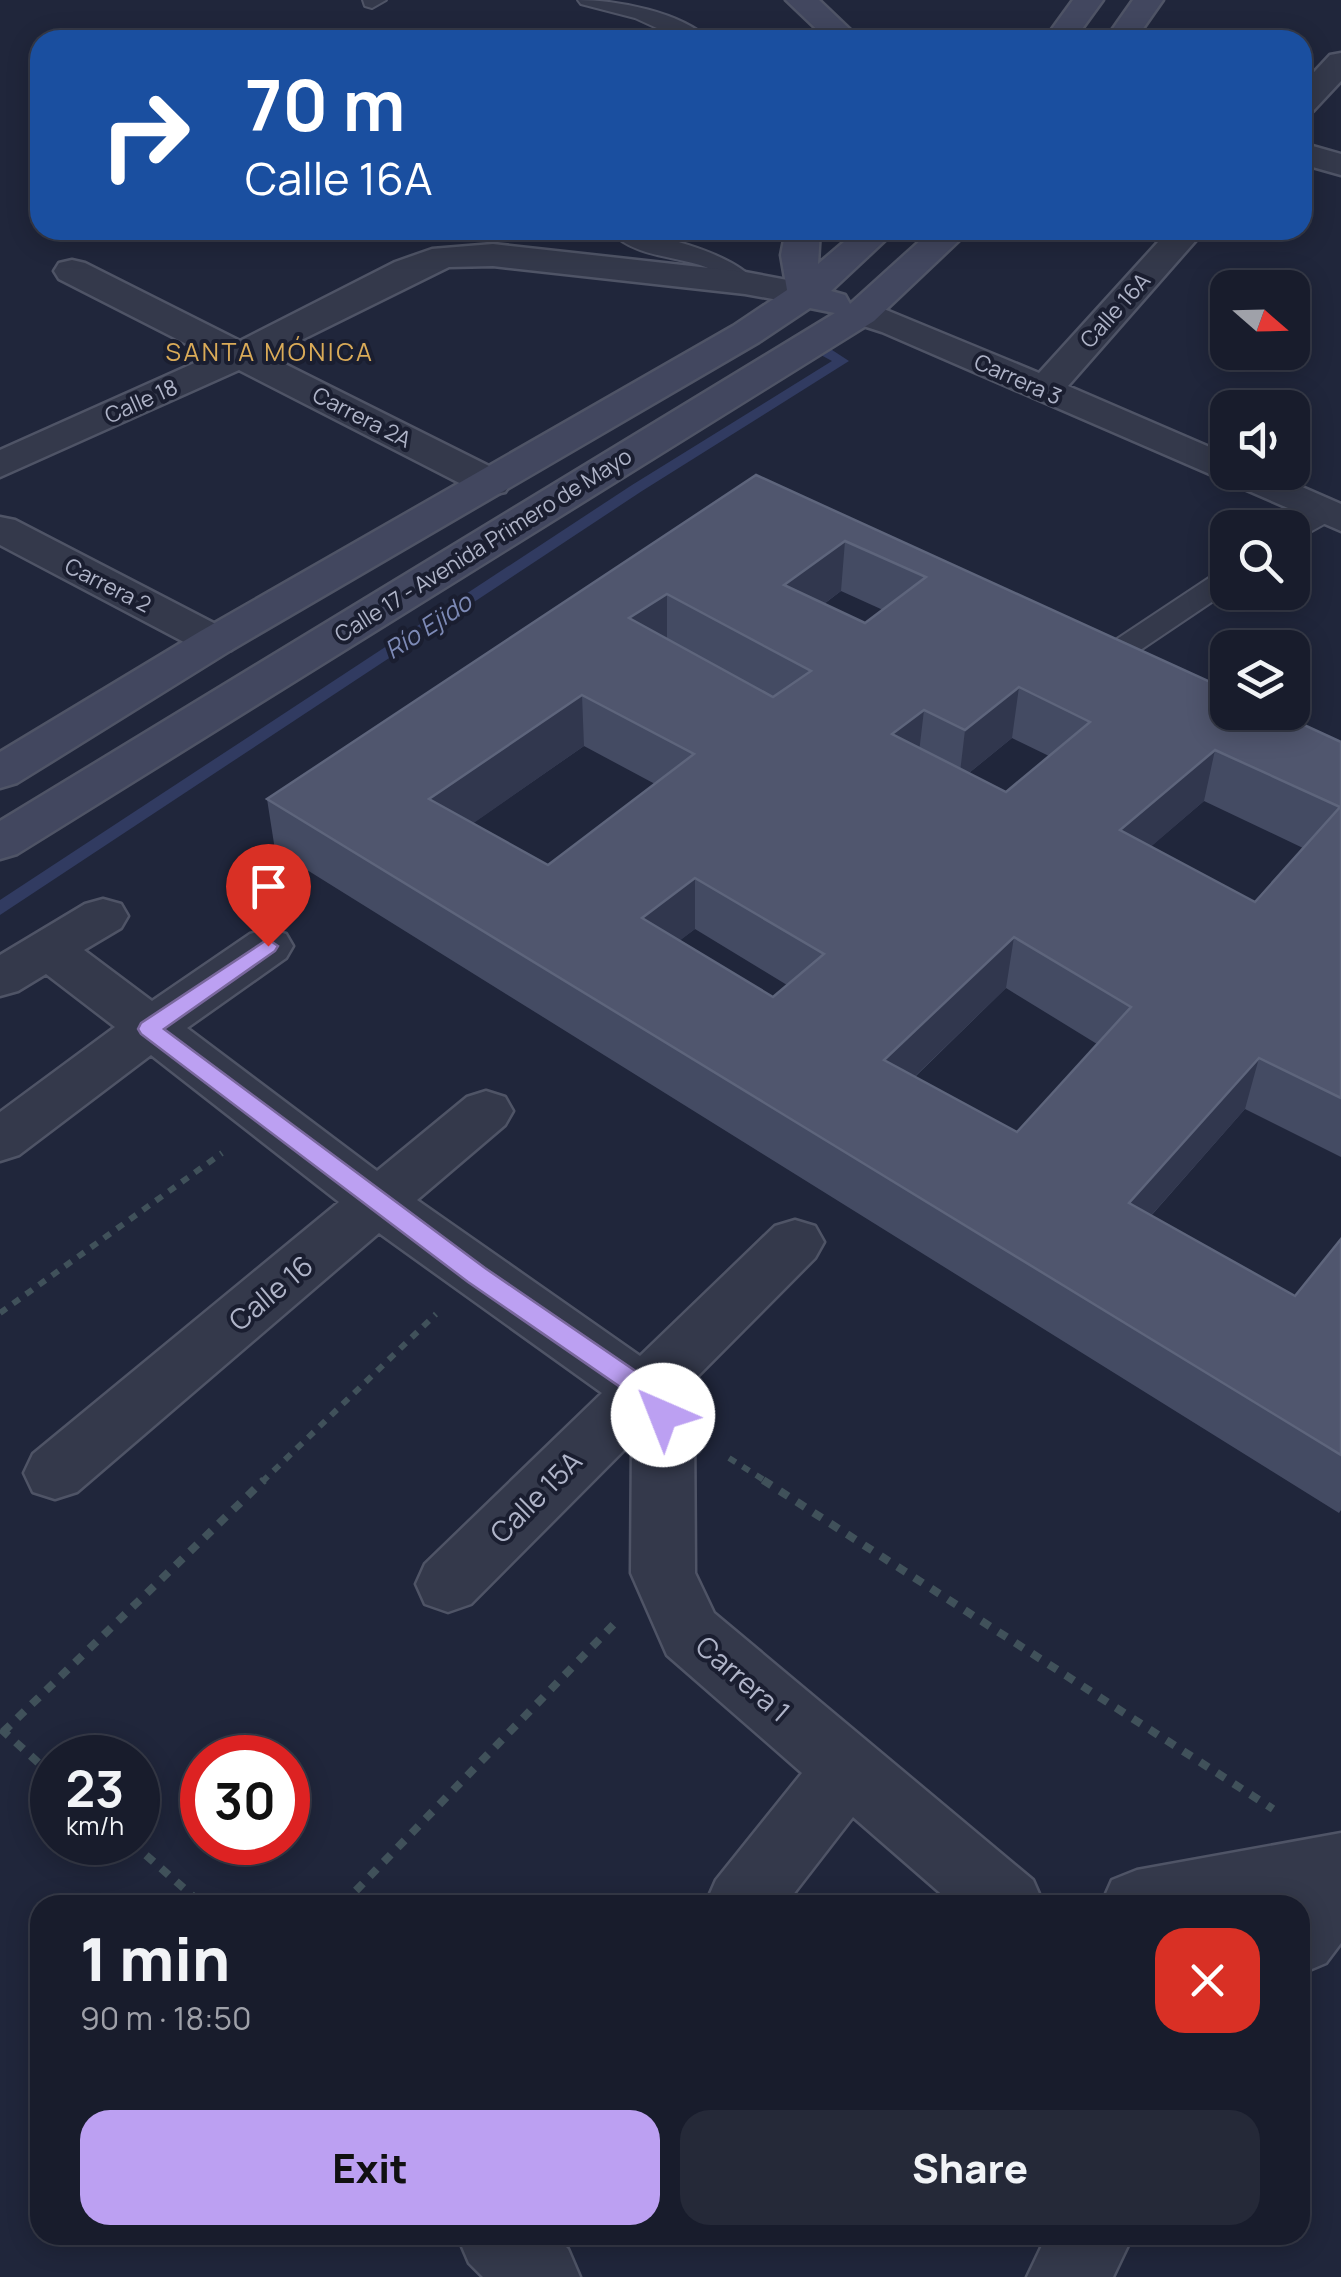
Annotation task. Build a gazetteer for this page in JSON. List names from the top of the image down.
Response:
{
  "streets": {
    "main road": ["Carrera 3", "Calle 17 - Avenida Primero de Mayo"],
    "street": [
      "Calle 16A",
      "Calle 18",
      "Carrera 2A",
      "Carrera 2",
      "Calle 16",
      "Calle 15A",
      "Carrera 1"
    ]
  },
  "crossings": [
    ["Calle 16A", "Carrera 3"],
    ["Carrera 3", "Calle 18"],
    ["Carrera 3", "Calle 17 - Avenida Primero de Mayo"],
    ["Calle 18", "Carrera 2A"],
    ["Carrera 2A", "Calle 17 - Avenida Primero de Mayo"],
    ["Calle 17 - Avenida Primero de Mayo", "Carrera 2"],
    ["Calle 15A", "Carrera 1"]
  ],
  "districts": ["SANTA MÓNICA"],
  "water": ["Río Ejido"],
  "north": "right",
  "page": {
    "turn": ["70 m", "Calle 16A"],
    "speed": "23 km/h",
    "limit": "30",
    "heading": ["1 min", "90 m · 18:50"],
    "buttons": ["Exit", "Share"]
  }
}
